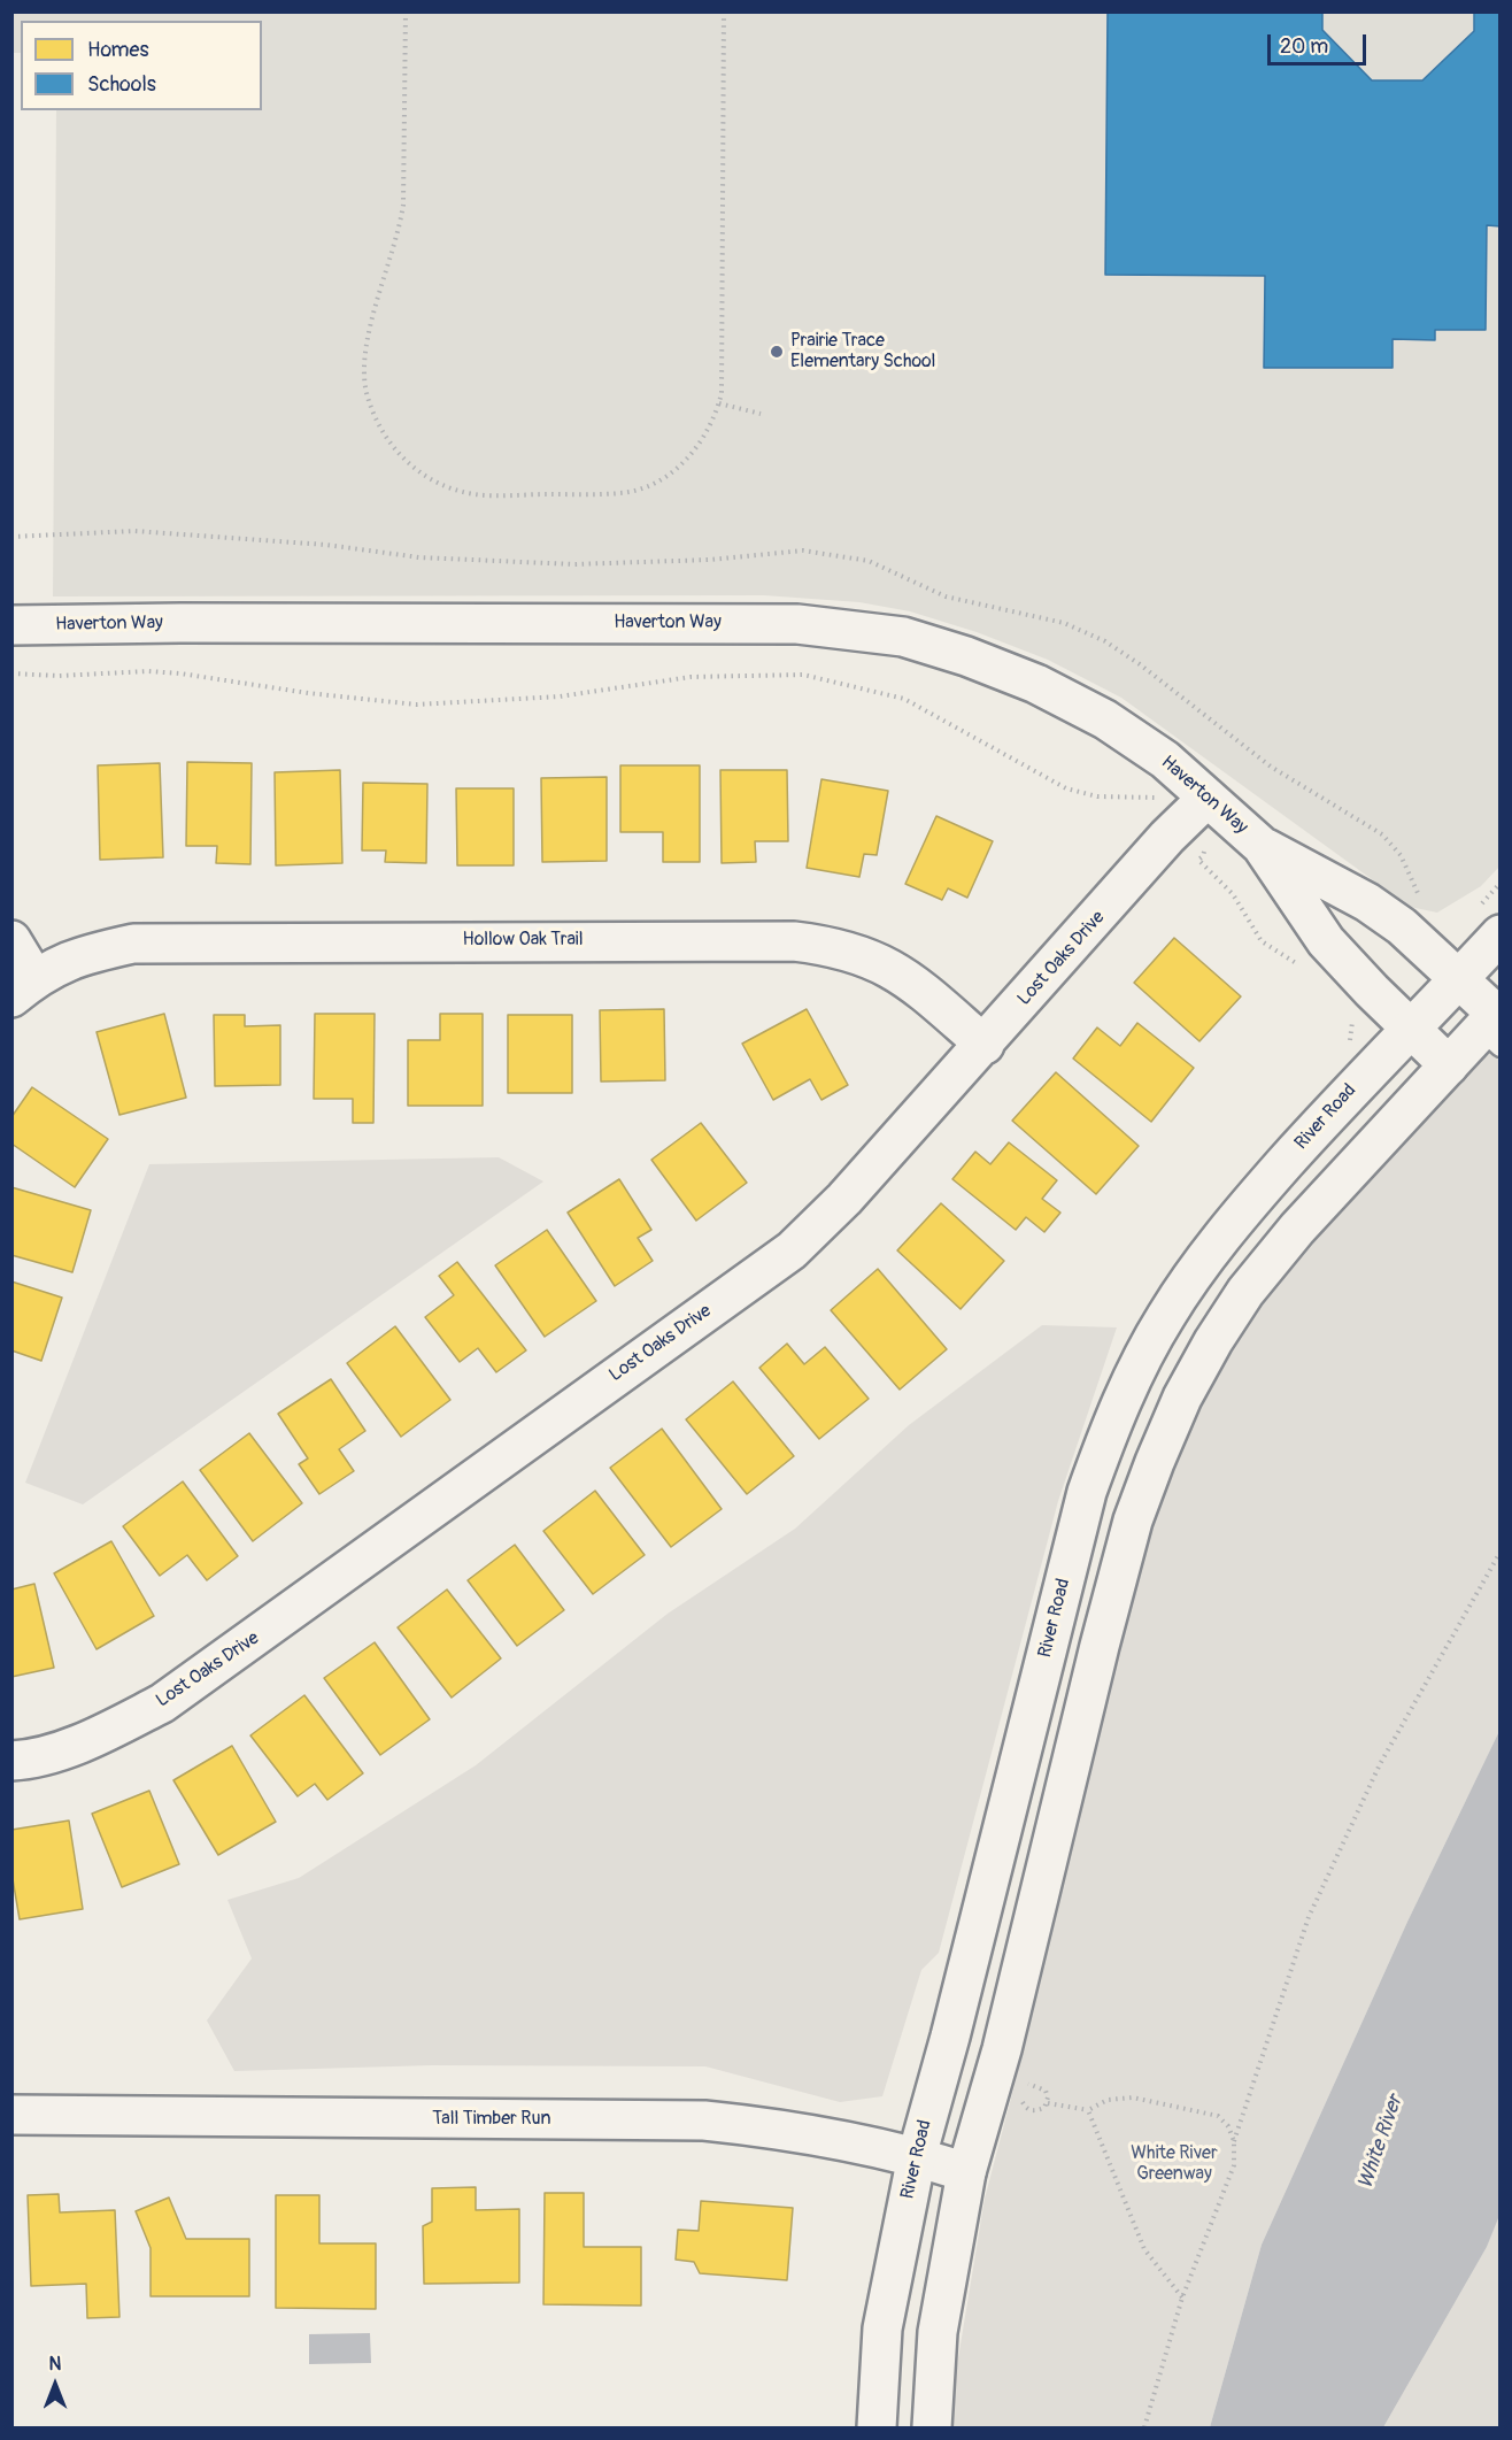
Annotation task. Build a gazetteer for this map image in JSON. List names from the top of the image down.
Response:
{
  "streets": {
    "street": [
      "Haverton Way",
      "Hollow Oak Trail",
      "Lost Oaks Drive",
      "River Road",
      "Tall Timber Run"
    ]
  },
  "crossings": [
    ["Haverton Way", "Lost Oaks Drive"],
    ["Haverton Way", "River Road"],
    ["Hollow Oak Trail", "Lost Oaks Drive"],
    ["River Road", "Tall Timber Run"]
  ],
  "water": ["White River"],
  "parks": ["White River Greenway"],
  "places": ["Prairie Trace Elementary School"],
  "legend": ["Homes", "Schools"],
  "scale_bar": "20 m",
  "north": "top"
}
